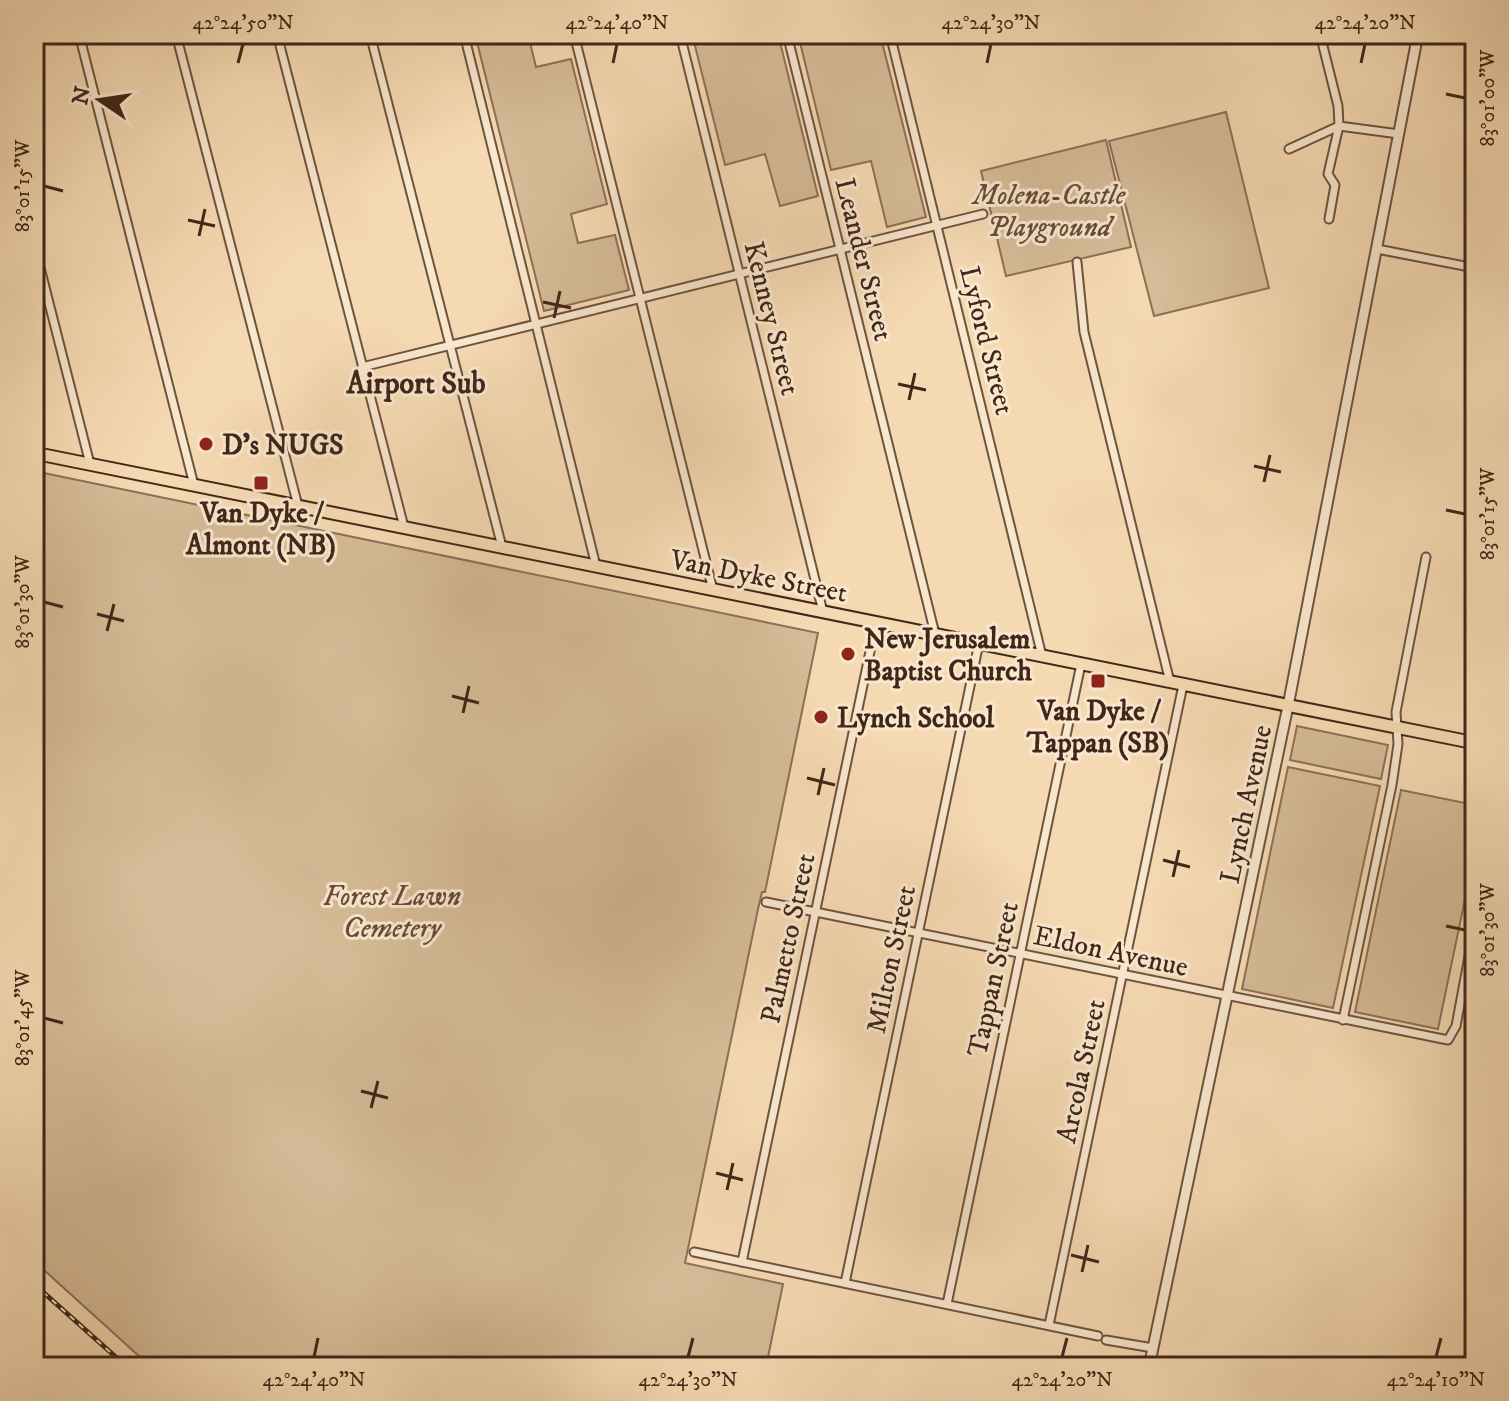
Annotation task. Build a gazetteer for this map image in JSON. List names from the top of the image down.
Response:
{
  "streets": {
    "main road": ["Van Dyke Street"],
    "street": [
      "Leander Street",
      "Kenney Street",
      "Lyford Street",
      "Lynch Avenue",
      "Palmetto Street",
      "Eldon Avenue",
      "Milton Street",
      "Tappan Street",
      "Arcola Street"
    ]
  },
  "crossings": [
    ["Leander Street", "Van Dyke Street"],
    ["Kenney Street", "Van Dyke Street"],
    ["Lyford Street", "Van Dyke Street"],
    ["Van Dyke Street", "Lynch Avenue"],
    ["Van Dyke Street", "Palmetto Street"],
    ["Van Dyke Street", "Milton Street"],
    ["Van Dyke Street", "Tappan Street"],
    ["Van Dyke Street", "Arcola Street"],
    ["Lynch Avenue", "Eldon Avenue"],
    ["Palmetto Street", "Eldon Avenue"],
    ["Eldon Avenue", "Milton Street"],
    ["Eldon Avenue", "Tappan Street"],
    ["Eldon Avenue", "Arcola Street"]
  ],
  "districts": ["Airport Sub"],
  "parks": ["Molena-Castle Playground", "Forest Lawn Cemetery"],
  "places": {
    "other": ["D's NUGS", "New Jerusalem Baptist Church", "Lynch School"],
    "transit": ["Van Dyke / Almont (NB)", "Van Dyke / Tappan (SB)"]
  },
  "north": "left",
  "coordinates": [
    "42°24'50\"N",
    "42°24'40\"N",
    "42°24'30\"N",
    "42°24'20\"N",
    "83°01'00\"W",
    "83°01'15\"W",
    "83°01'30\"W",
    "83°01'45\"W",
    "42°24'10\"N"
  ]
}
